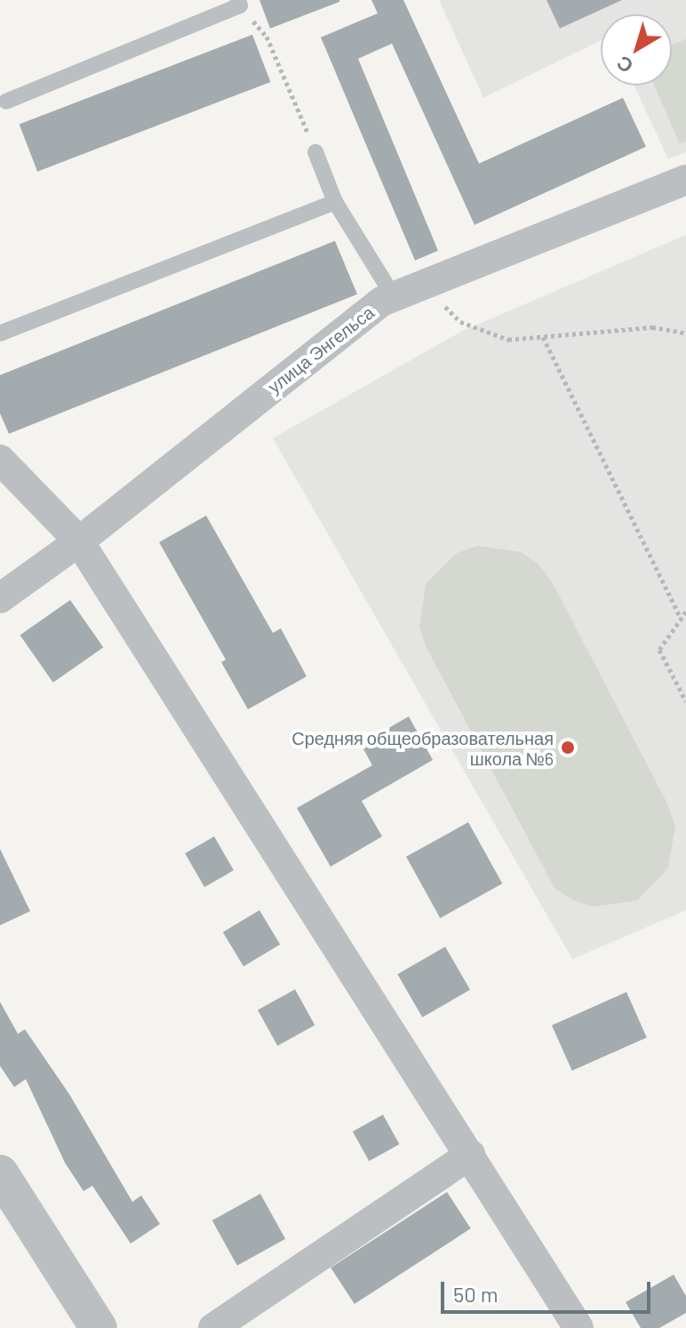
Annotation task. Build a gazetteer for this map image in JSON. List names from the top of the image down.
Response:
{
  "streets": {
    "street": ["улица Энгельса"]
  },
  "places": ["Средняя общеобразовательная школа №6"],
  "scale_bar": "50 m",
  "north": "bottom left"
}
